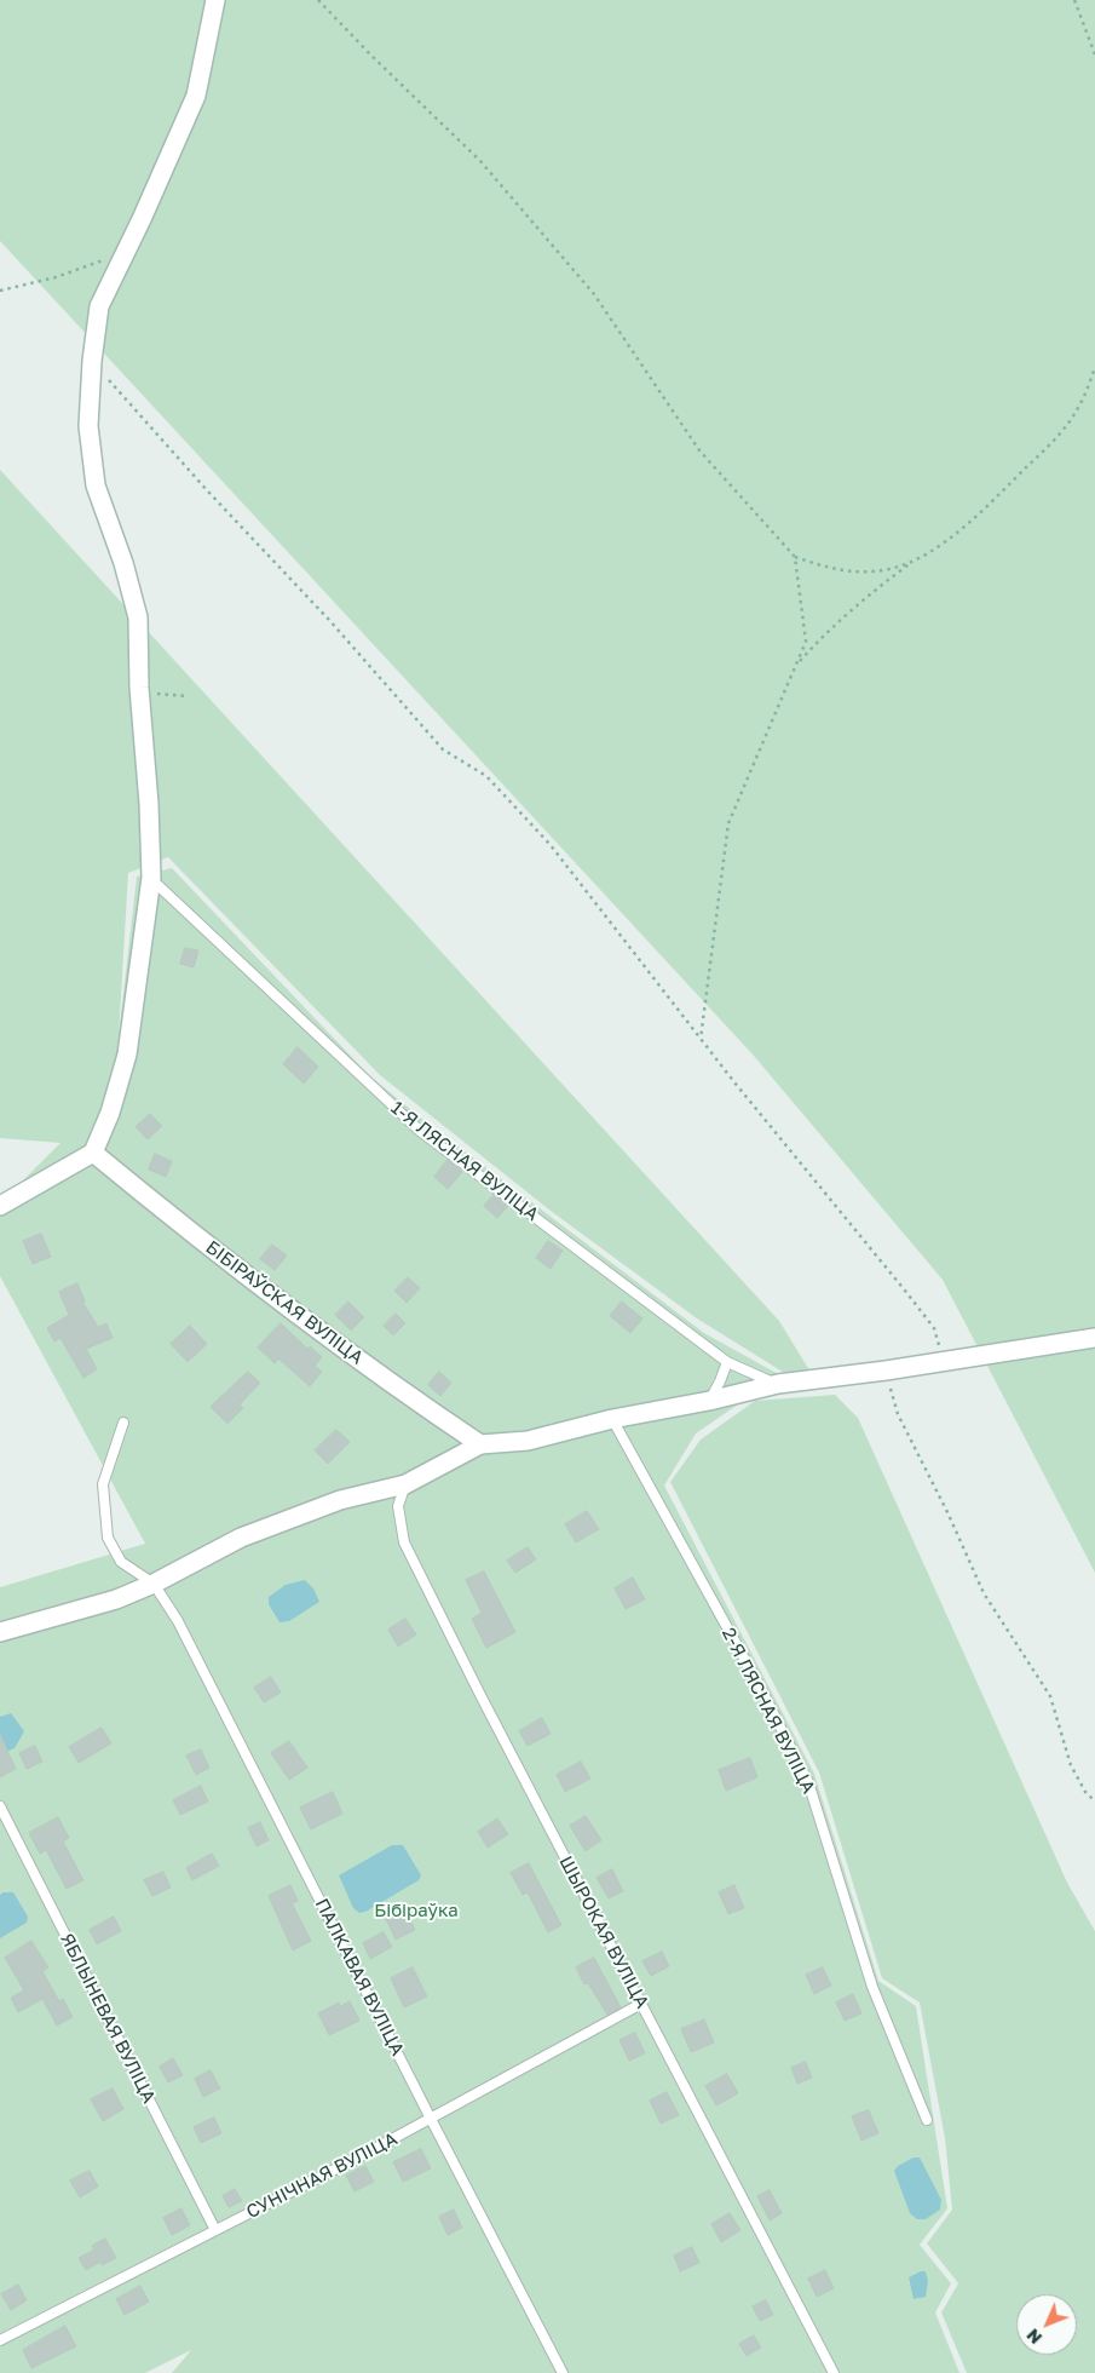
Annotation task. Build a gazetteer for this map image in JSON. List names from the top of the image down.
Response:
{
  "streets": {
    "street": ["БІБІРАЎСКАЯ ВУЛІЦА"],
    "lane": [
      "1-Я ЛЯСНАЯ ВУЛІЦА",
      "2-Я ЛЯСНАЯ ВУЛІЦА",
      "ШЫРОКАЯ ВУЛІЦА",
      "ПАЛКАВАЯ ВУЛІЦА",
      "ЯБЛЫНЕВАЯ ВУЛІЦА",
      "СУНІЧНАЯ ВУЛІЦА"
    ]
  },
  "crossings": [
    ["ШЫРОКАЯ ВУЛІЦА", "СУНІЧНАЯ ВУЛІЦА"],
    ["ПАЛКАВАЯ ВУЛІЦА", "СУНІЧНАЯ ВУЛІЦА"],
    ["ЯБЛЫНЕВАЯ ВУЛІЦА", "СУНІЧНАЯ ВУЛІЦА"]
  ],
  "parks": ["Бібіраўка"],
  "north": "bottom left"
}
